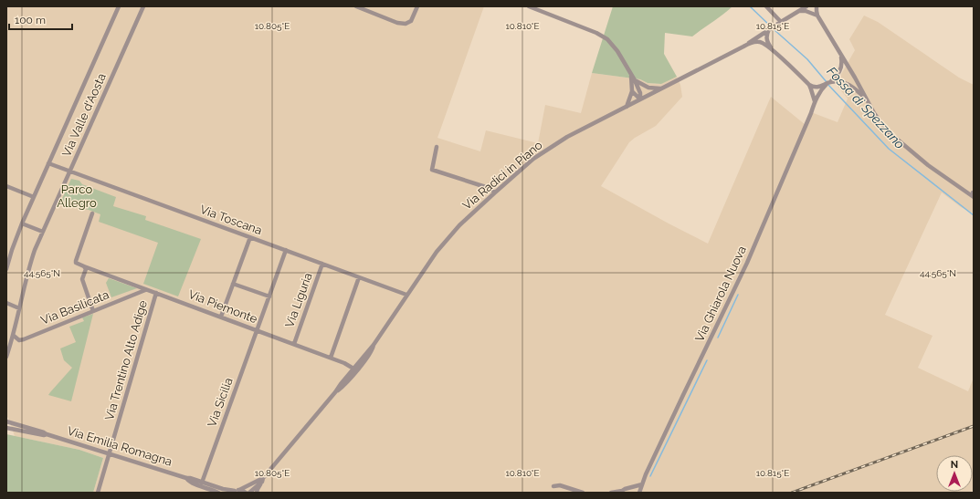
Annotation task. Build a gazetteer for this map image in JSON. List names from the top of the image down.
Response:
{
  "streets": {
    "street": [
      "Via Valle d'Aosta",
      "Via Radici in Piano",
      "Via Toscana",
      "Via Ghiarola Nuova",
      "Via Liguria",
      "Via Piemonte",
      "Via Basilicata",
      "Via Trentino Alto Adige",
      "Via Sicilia",
      "Via Emilia Romagna"
    ]
  },
  "crossings": [
    ["Via Valle d'Aosta", "Via Toscana"],
    ["Via Valle d'Aosta", "Via Basilicata"],
    ["Via Radici in Piano", "Via Toscana"],
    ["Via Toscana", "Via Liguria"],
    ["Via Toscana", "Via Sicilia"],
    ["Via Liguria", "Via Piemonte"],
    ["Via Piemonte", "Via Basilicata"],
    ["Via Piemonte", "Via Trentino Alto Adige"],
    ["Via Piemonte", "Via Sicilia"],
    ["Via Trentino Alto Adige", "Via Emilia Romagna"],
    ["Via Sicilia", "Via Emilia Romagna"]
  ],
  "water": ["Fossa di Spezzano"],
  "parks": ["Parco Allegro"],
  "scale_bar": "100 m",
  "north": "top",
  "coordinates": [
    "10.805°E",
    "10.810°E",
    "10.815°E",
    "44.565°N"
  ]
}
